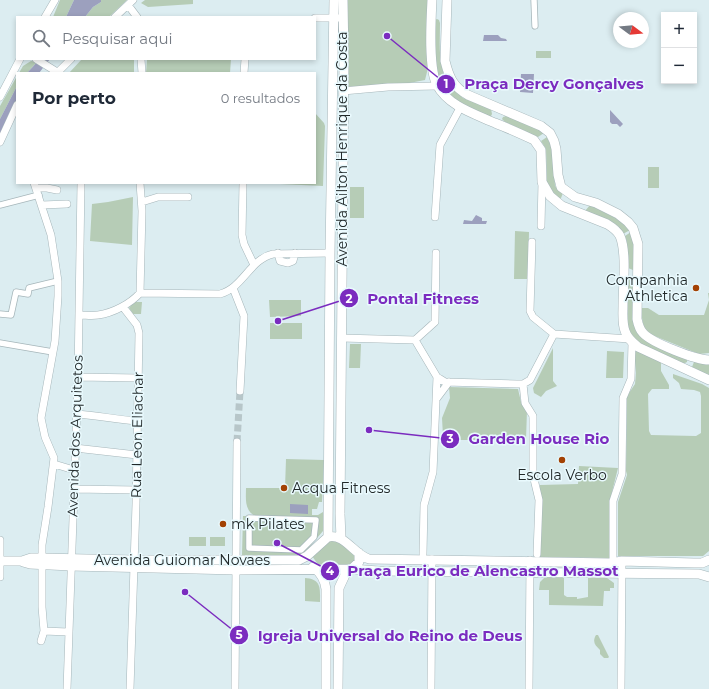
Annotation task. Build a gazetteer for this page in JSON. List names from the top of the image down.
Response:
{
  "streets": {
    "street": [
      "Avenida Ailton Henrique da Costa",
      "Rua Leon Eliachar",
      "Avenida dos Arquitetos",
      "Avenida Guiomar Novaes"
    ]
  },
  "crossings": [
    ["Rua Leon Eliachar", "Avenida Guiomar Novaes"],
    ["Avenida dos Arquitetos", "Avenida Guiomar Novaes"]
  ],
  "places": [
    "Praça Dercy Gonçalves",
    "Companhia Athletica",
    "Pontal Fitness",
    "Garden House Rio",
    "Escola Verbo",
    "Acqua Fitness",
    "mk Pilates",
    "Praça Eurico de Alencastro Massot",
    "Igreja Universal do Reino de Deus"
  ],
  "north": "right",
  "page": {
    "map_buttons": ["+", "−"],
    "search": "Pesquisar aqui",
    "heading": ["Por perto", "0 resultados"]
  }
}
